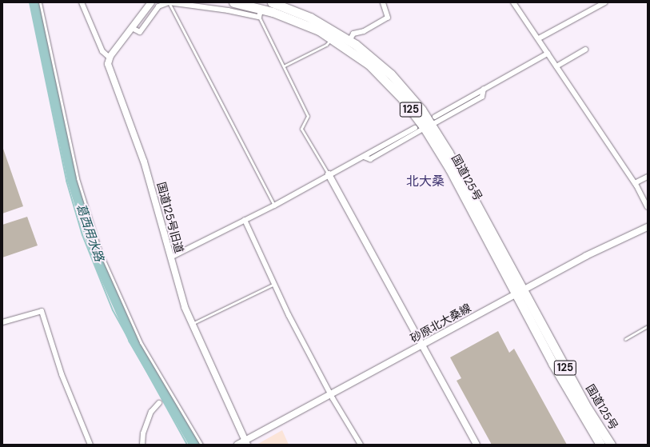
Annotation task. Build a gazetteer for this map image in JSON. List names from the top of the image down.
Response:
{
  "streets": {
    "highway": ["125", "国道125号"],
    "street": ["国道125号旧道", "砂原北大桑線"]
  },
  "crossings": [
    ["国道125号", "砂原北大桑線"],
    ["国道125号旧道", "砂原北大桑線"]
  ],
  "districts": ["北大桑"],
  "water": ["葛西用水路"]
}
